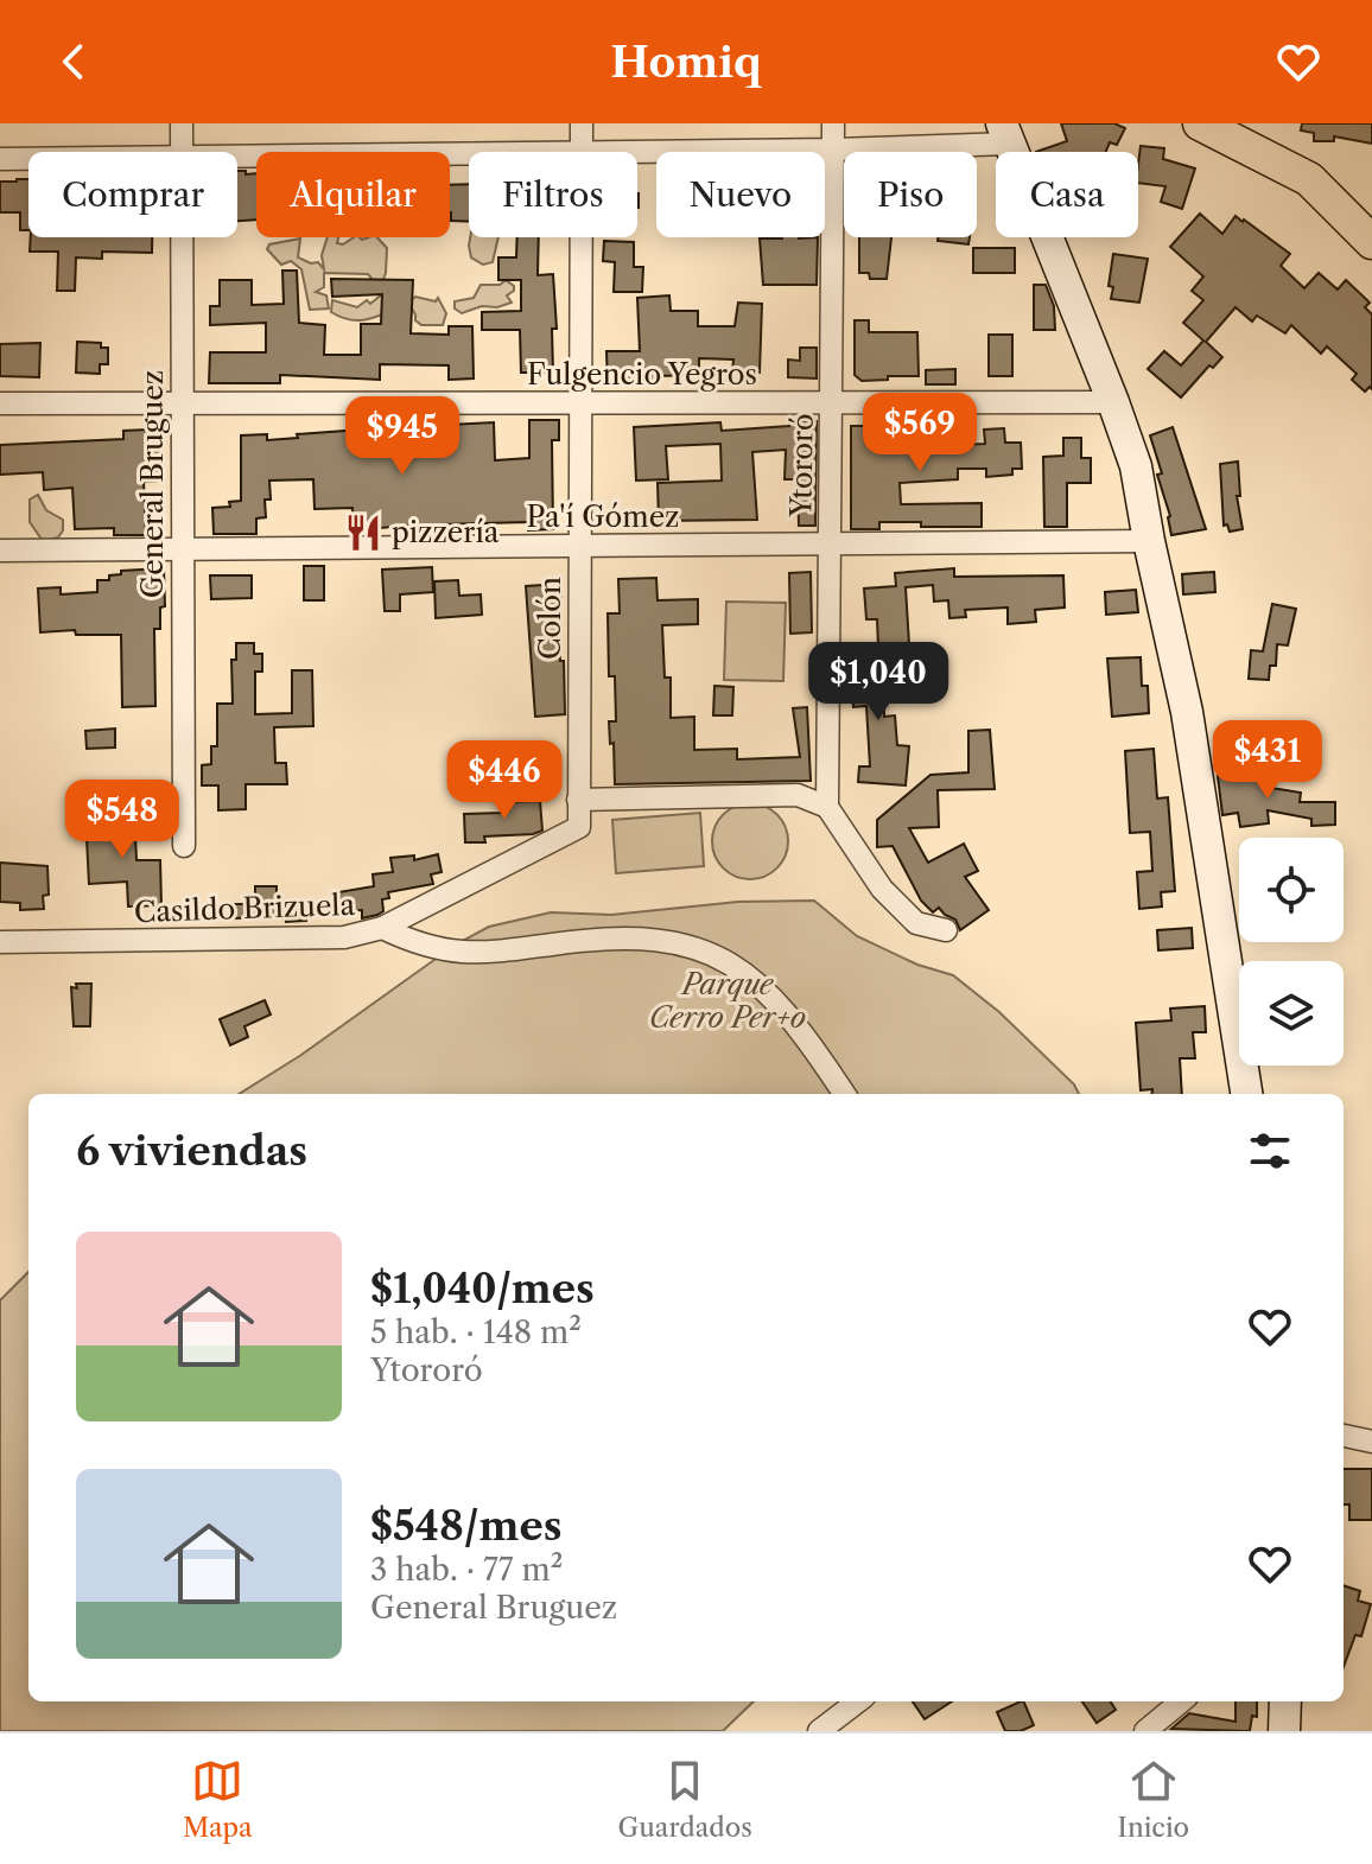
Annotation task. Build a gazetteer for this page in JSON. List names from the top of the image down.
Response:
{
  "streets": {
    "street": [
      "Fulgencio Yegros",
      "Ytororó",
      "General Bruguez",
      "Pa'í Gómez",
      "Colón",
      "Casildo Brizuela"
    ]
  },
  "crossings": [
    ["Fulgencio Yegros", "Ytororó"],
    ["Fulgencio Yegros", "General Bruguez"],
    ["Fulgencio Yegros", "Colón"],
    ["Ytororó", "Pa'í Gómez"],
    ["General Bruguez", "Pa'í Gómez"],
    ["Pa'í Gómez", "Colón"],
    ["Colón", "Casildo Brizuela"]
  ],
  "parks": ["Parque Cerro Per+o"],
  "places": {
    "restaurant": ["pizzería"]
  },
  "page": {
    "header": "Homiq",
    "chip": [
      "Comprar",
      "Alquilar",
      "Filtros",
      "Nuevo",
      "Piso",
      "Casa"
    ],
    "price": [
      "$569",
      "$945",
      "$1,040",
      "$431",
      "$446",
      "$548"
    ],
    "heading": "6 viviendas",
    "list": [
      {
        "name": "$1,040/mes",
        "note": "5 hab. · 148 m² · Ytororó"
      },
      {
        "name": "$548/mes",
        "note": "3 hab. · 77 m² · General Bruguez"
      }
    ],
    "tabs": ["Mapa", "Guardados", "Inicio"]
  }
}
